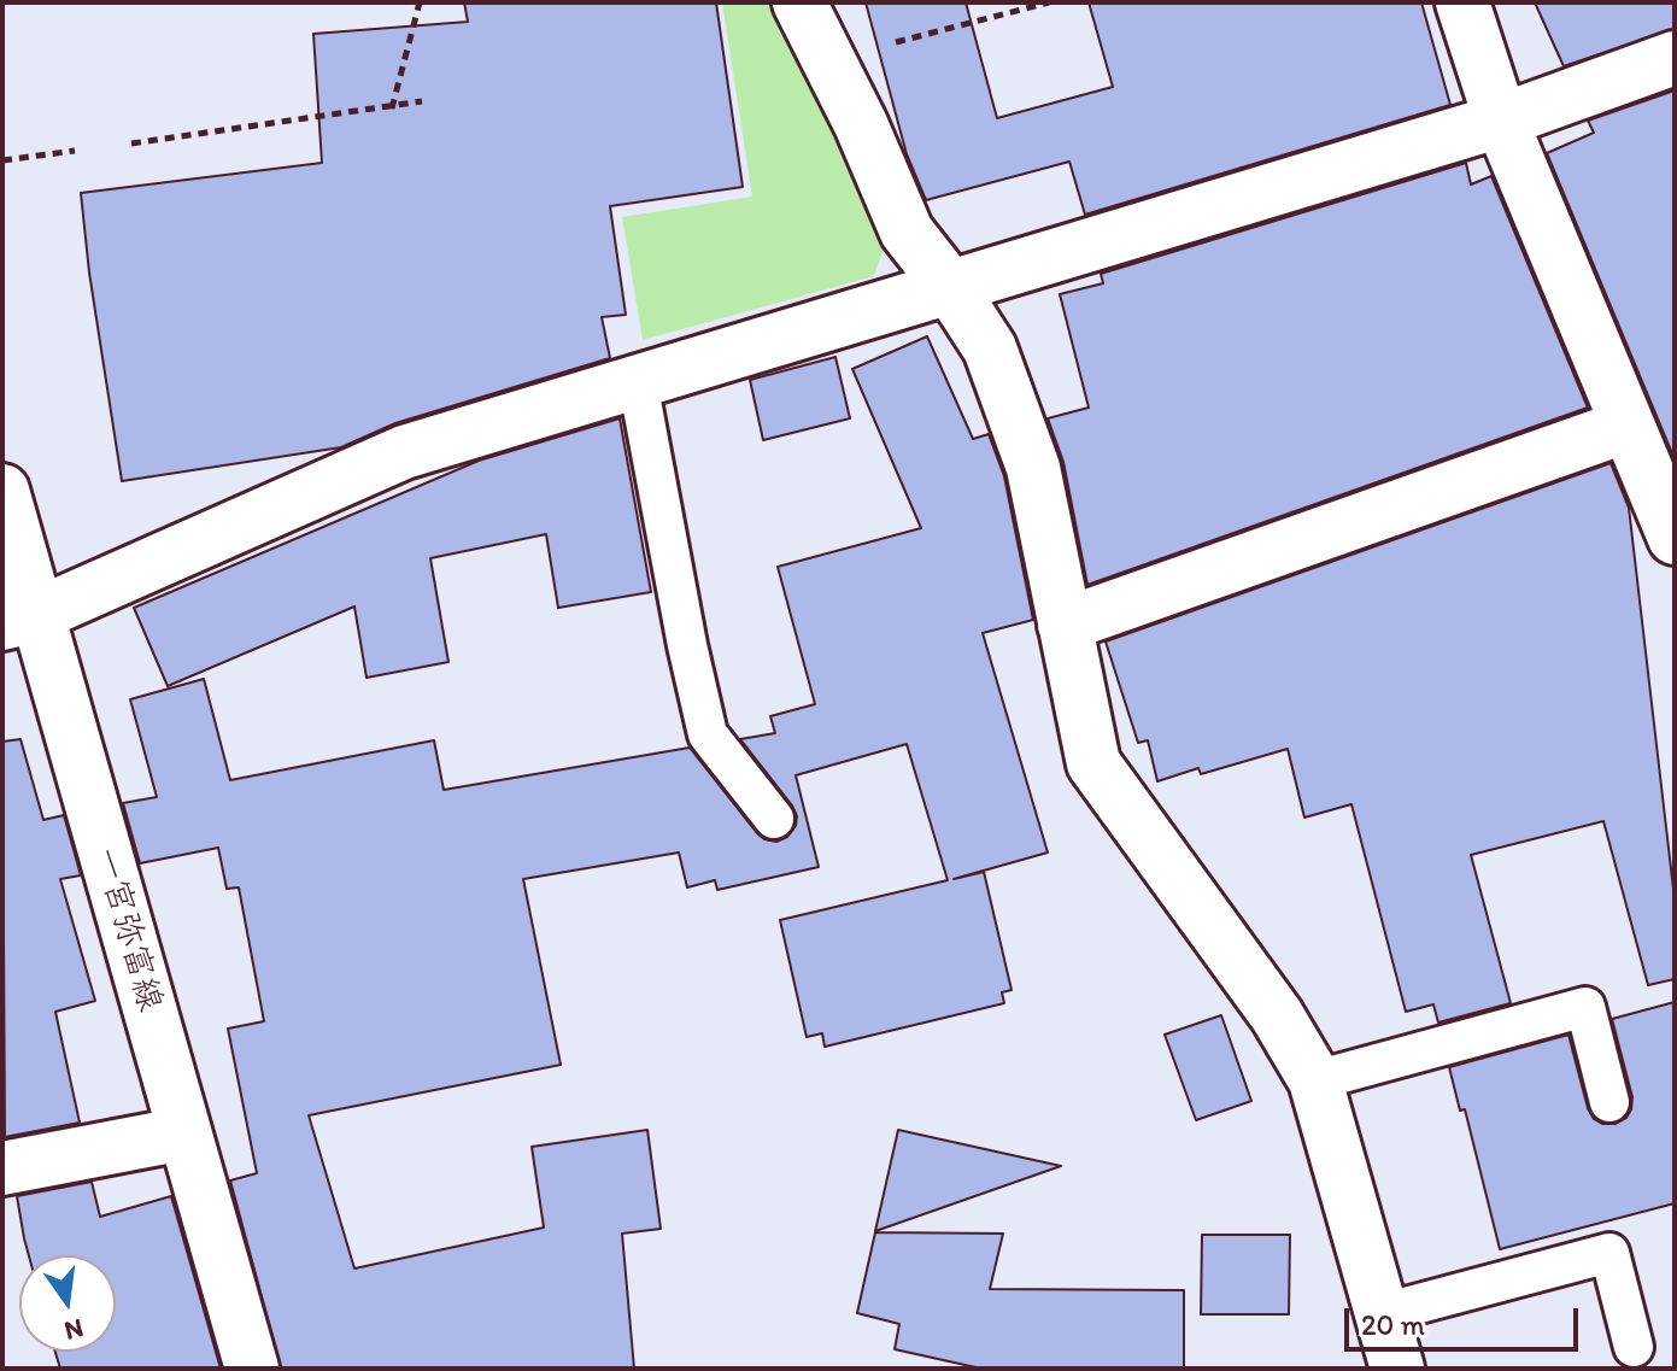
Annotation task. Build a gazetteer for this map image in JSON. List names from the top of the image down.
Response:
{
  "streets": {
    "street": ["一宮弥富線"]
  },
  "scale_bar": "20 m",
  "north": "bottom"
}
